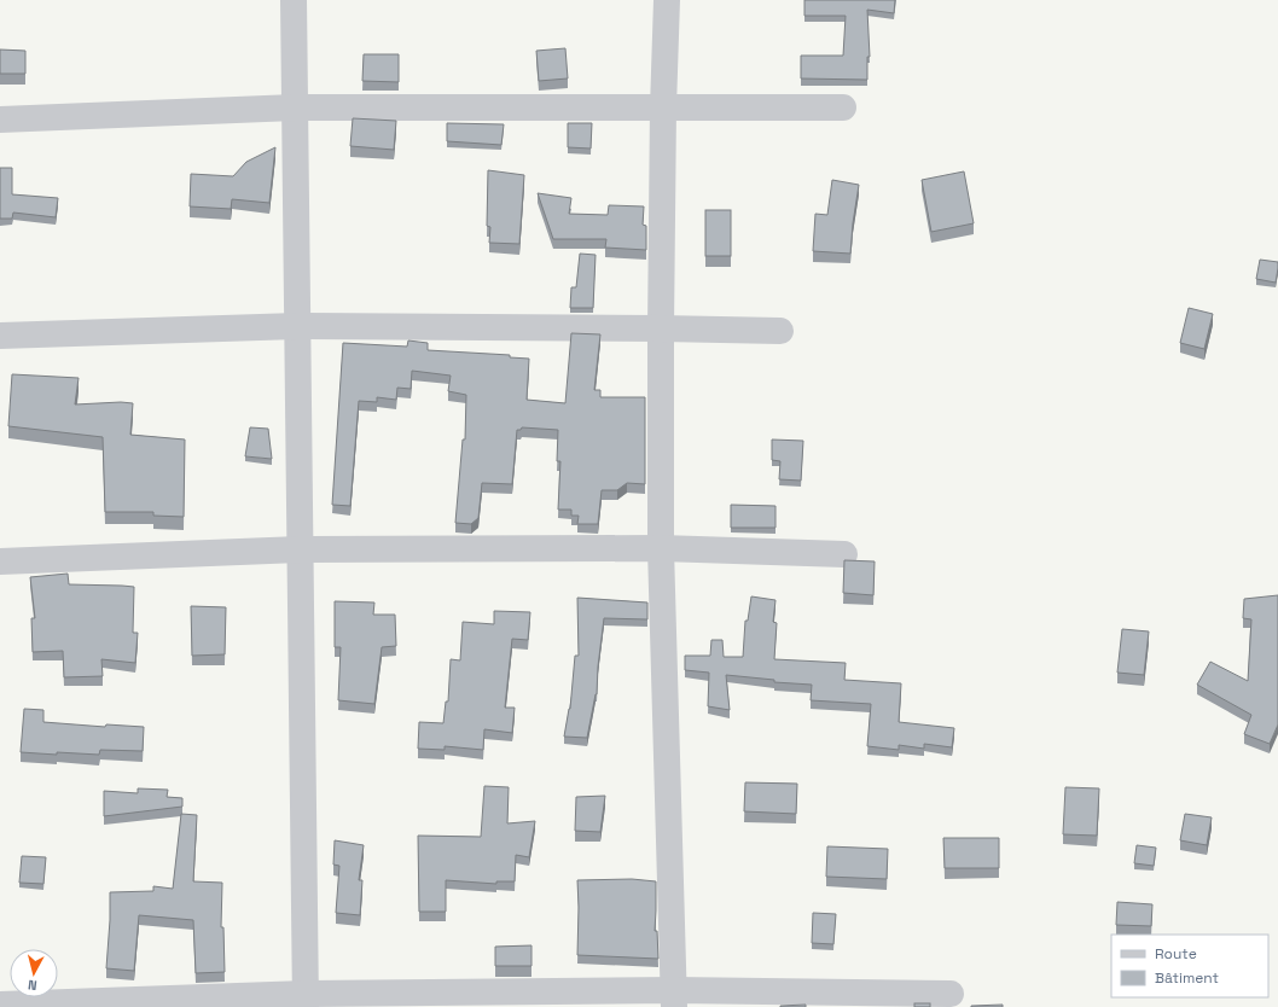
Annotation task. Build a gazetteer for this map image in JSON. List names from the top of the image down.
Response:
{
  "legend": ["Route", "Bâtiment"],
  "north": "bottom"
}
